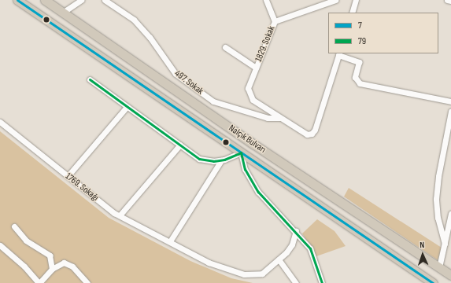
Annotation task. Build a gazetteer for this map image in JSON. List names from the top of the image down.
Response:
{
  "streets": {
    "highway": ["Nalçık Bulvarı"],
    "street": ["1829. Sokak", "497. Sokak", "1769. Sokağı"]
  },
  "crossings": [
    ["1829. Sokak", "497. Sokak"]
  ],
  "lines": ["transit line 7", "transit line 79"],
  "legend": ["7", "79"],
  "north": "top"
}
